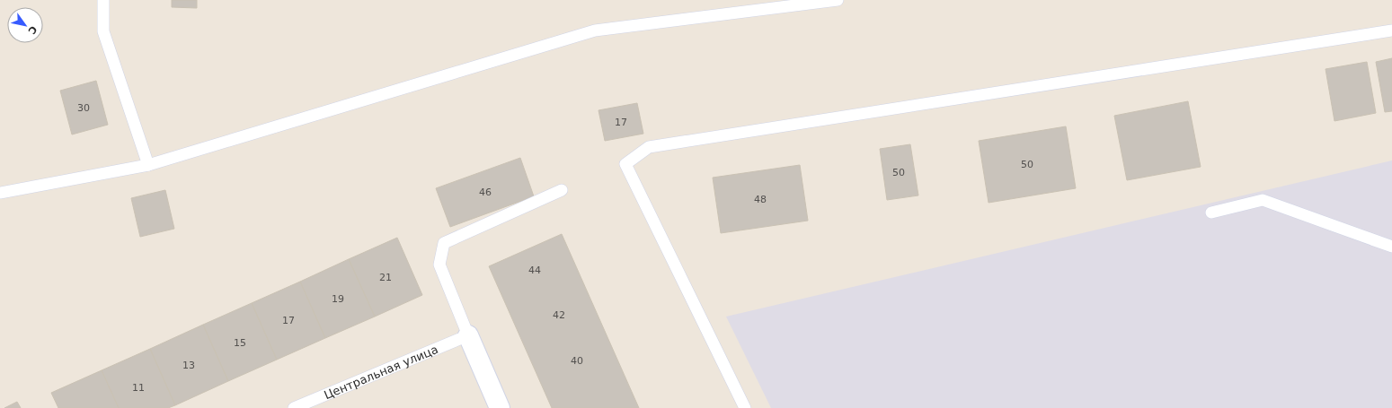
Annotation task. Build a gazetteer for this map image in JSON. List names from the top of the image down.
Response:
{
  "streets": {
    "lane": ["Центральная улица"]
  },
  "house_numbers": [
    "30",
    "17",
    "50",
    "50",
    "46",
    "48",
    "44",
    "21",
    "19",
    "42",
    "17",
    "15",
    "40",
    "13",
    "11"
  ],
  "north": "bottom right"
}
